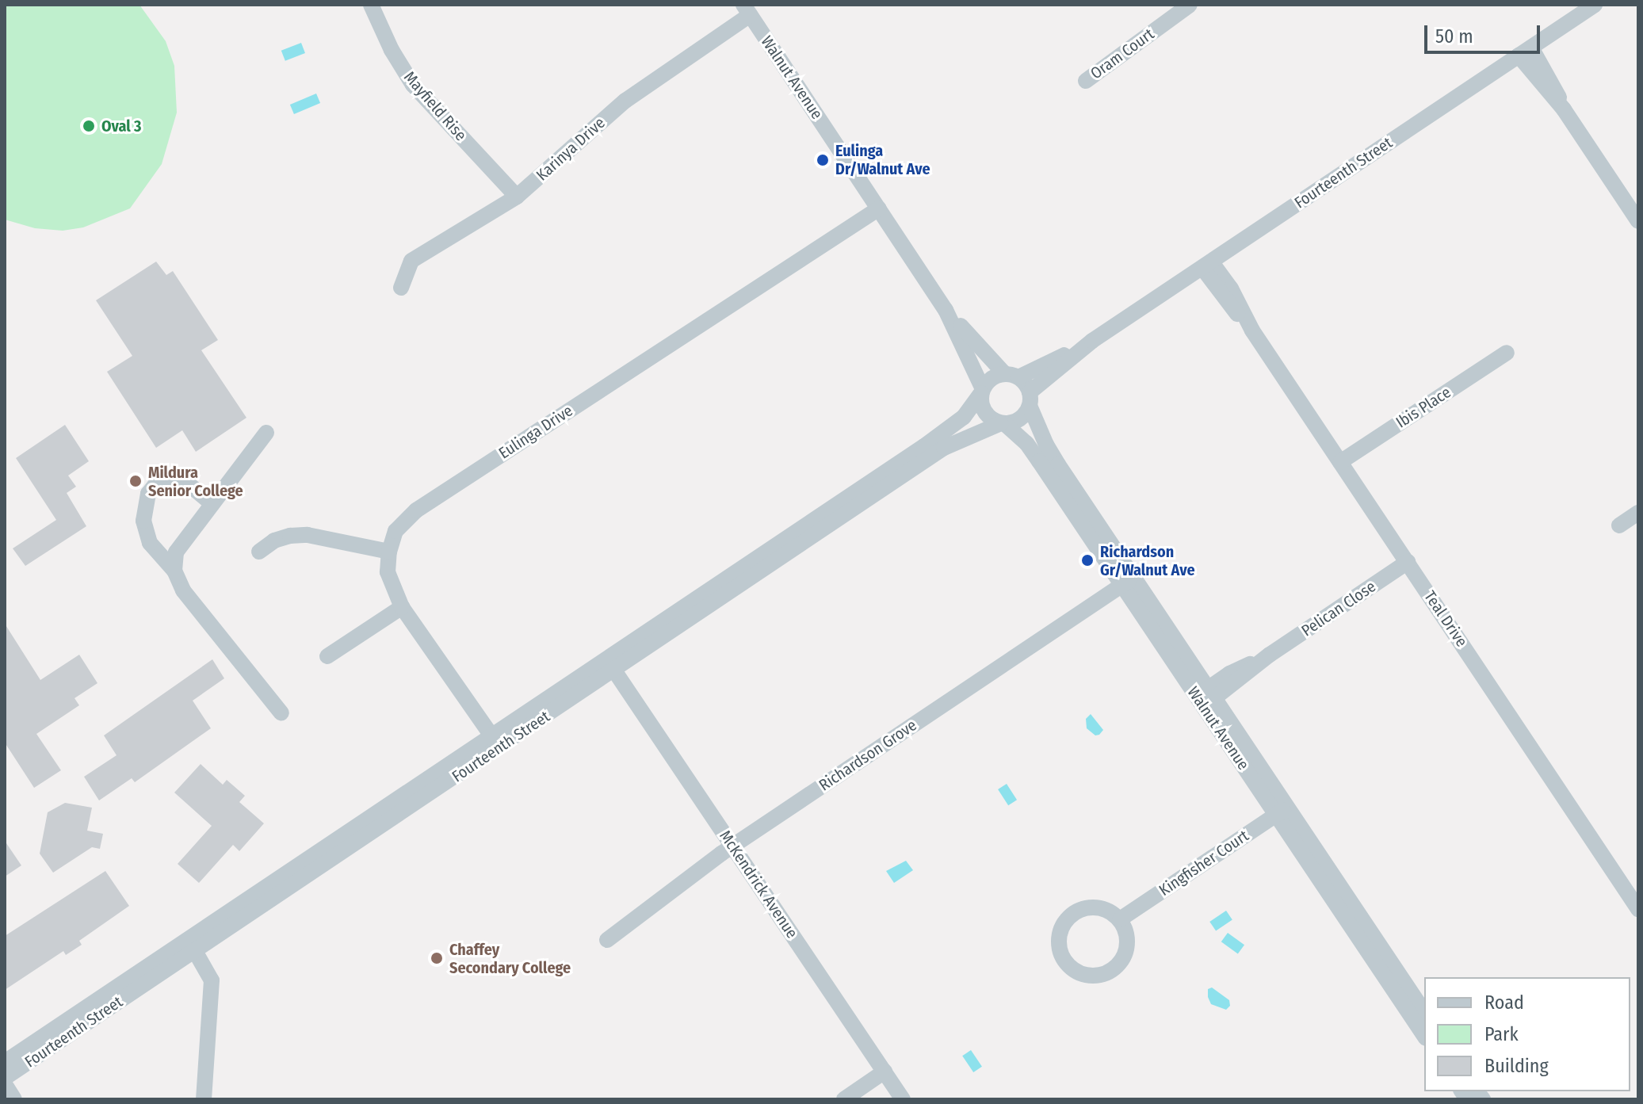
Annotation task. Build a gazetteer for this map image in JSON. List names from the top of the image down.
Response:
{
  "streets": {
    "street": [
      "Oram Court",
      "Walnut Avenue",
      "Mayfield Rise",
      "Karinya Drive",
      "Fourteenth Street",
      "Ibis Place",
      "Eulinga Drive",
      "Pelican Close",
      "Teal Drive",
      "Richardson Grove",
      "Kingfisher Court",
      "McKendrick Avenue"
    ]
  },
  "crossings": [
    ["Walnut Avenue", "Karinya Drive"],
    ["Walnut Avenue", "Fourteenth Street"],
    ["Walnut Avenue", "Eulinga Drive"],
    ["Walnut Avenue", "Pelican Close"],
    ["Walnut Avenue", "Richardson Grove"],
    ["Walnut Avenue", "Kingfisher Court"],
    ["Mayfield Rise", "Karinya Drive"],
    ["Fourteenth Street", "Teal Drive"],
    ["Fourteenth Street", "McKendrick Avenue"],
    ["Ibis Place", "Teal Drive"],
    ["Pelican Close", "Teal Drive"],
    ["Richardson Grove", "McKendrick Avenue"]
  ],
  "places": [
    "Oval 3",
    "Eulinga Dr/Walnut Ave",
    "Mildura Senior College",
    "Richardson Gr/Walnut Ave",
    "Chaffey Secondary College"
  ],
  "legend": ["Road", "Park", "Building"],
  "scale_bar": "50 m"
}
